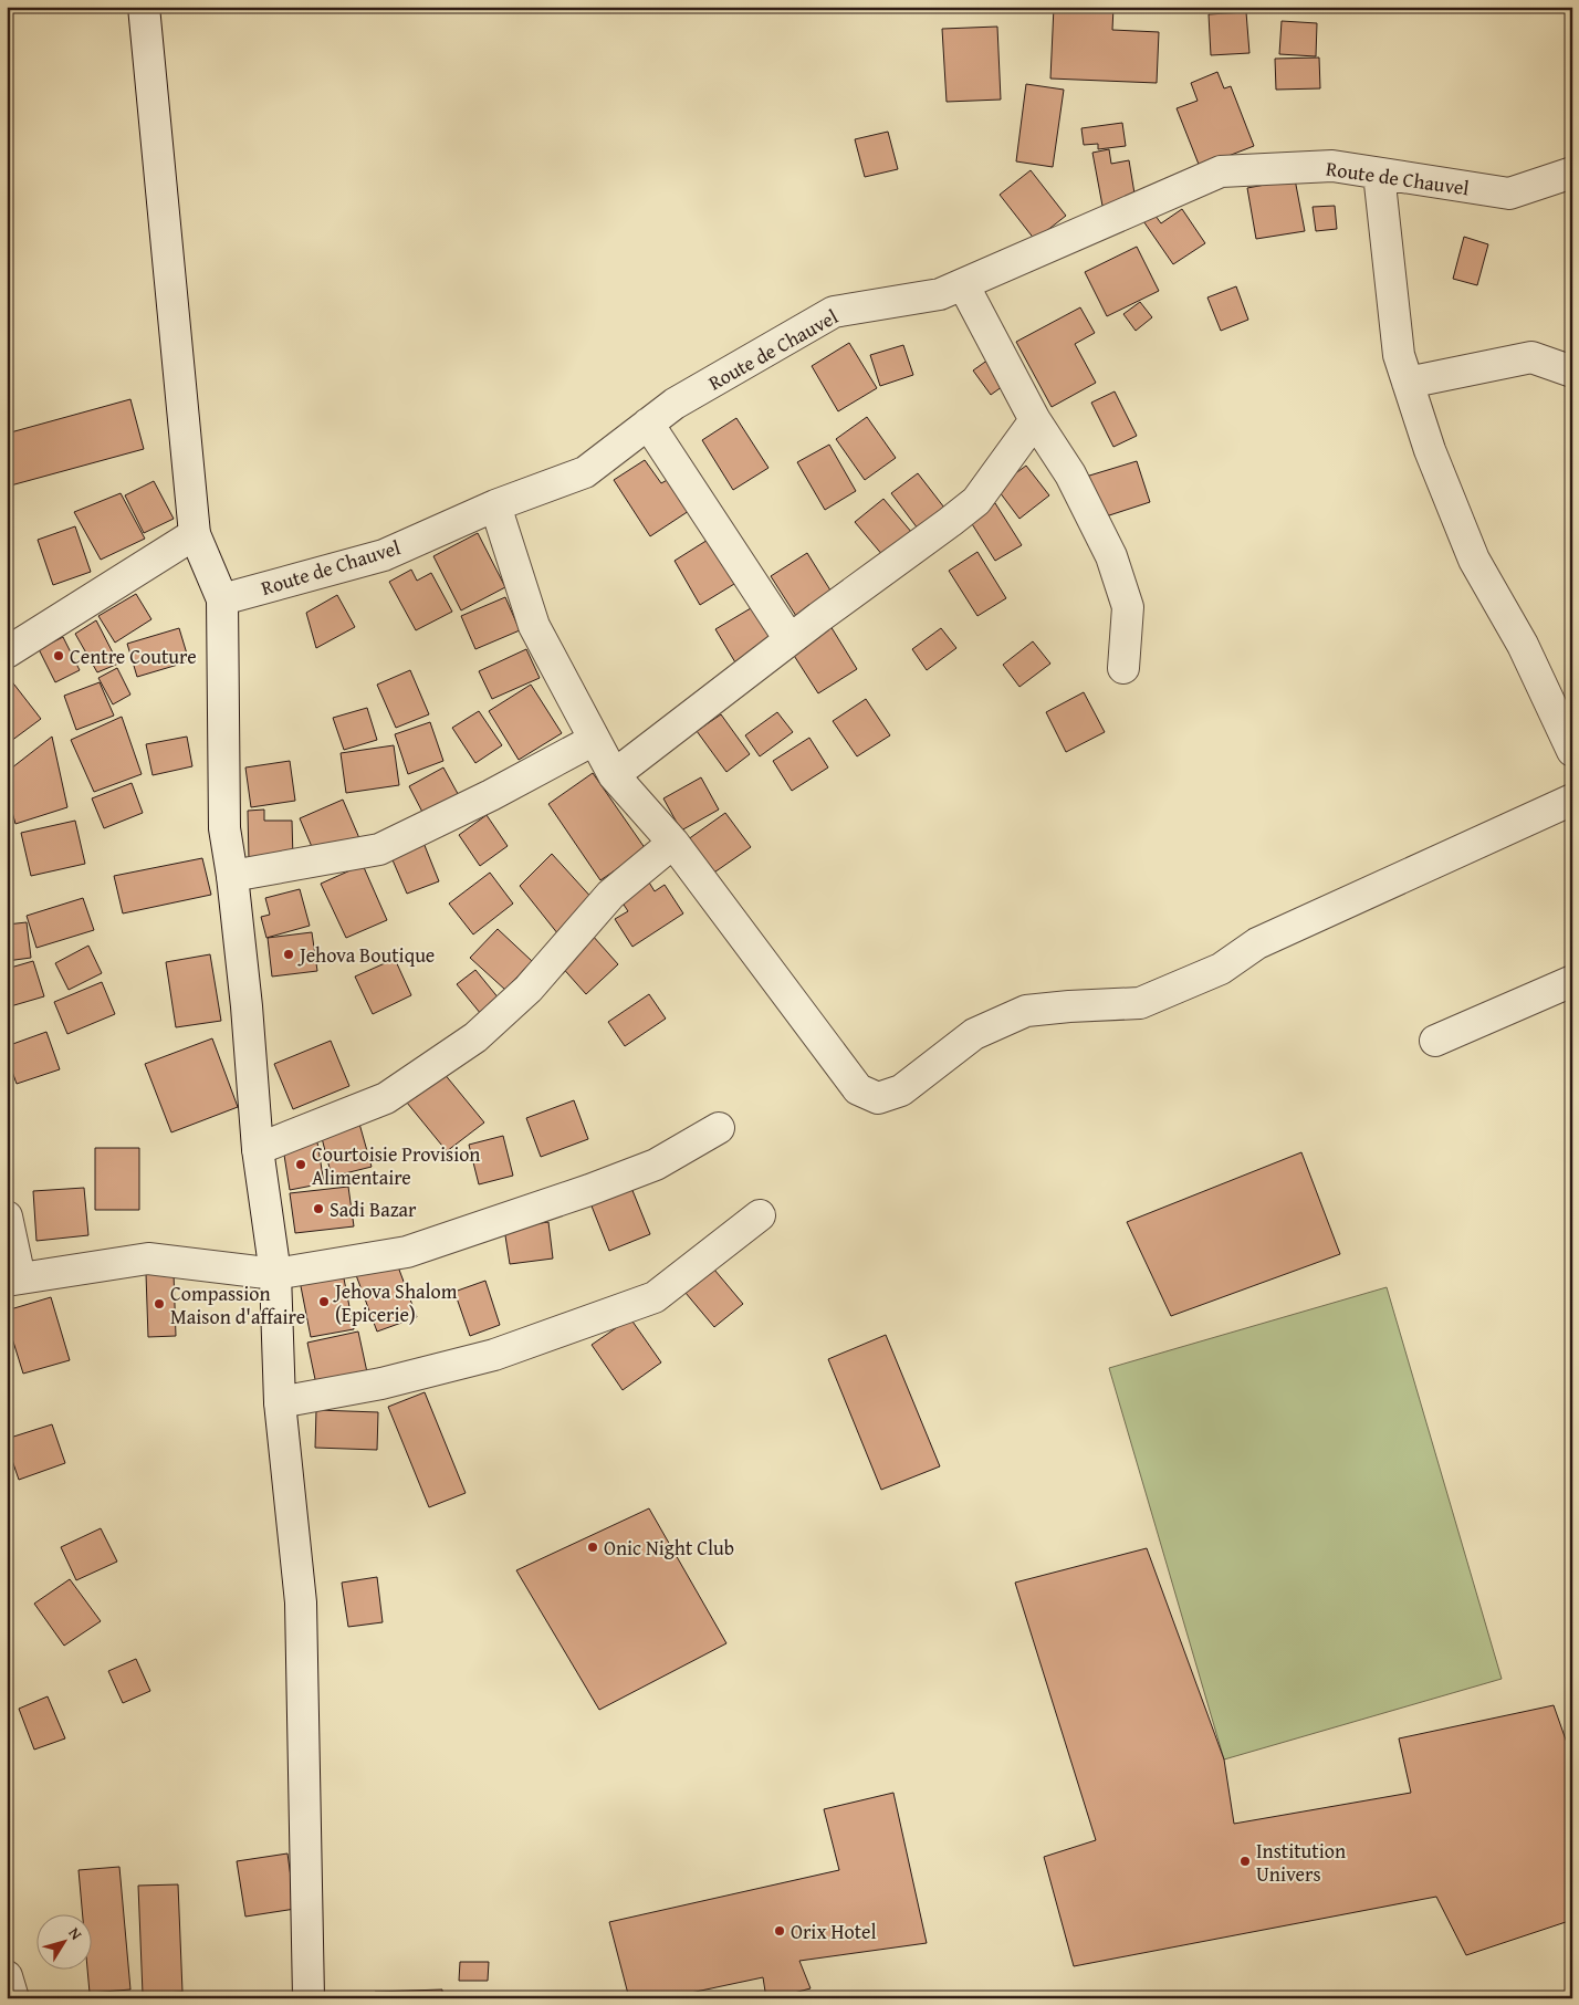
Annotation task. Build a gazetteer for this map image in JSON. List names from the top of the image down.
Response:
{
  "streets": {
    "street": ["Route de Chauvel"]
  },
  "places": [
    "Centre Couture",
    "Jehova Boutique",
    "Courtoisie Provision Alimentaire",
    "Sadi Bazar",
    "Jehova Shalom (Epicerie)",
    "Compassion Maison d'affaire",
    "Onic Night Club",
    "Institution Univers",
    "Orix Hotel"
  ],
  "north": "top right"
}
